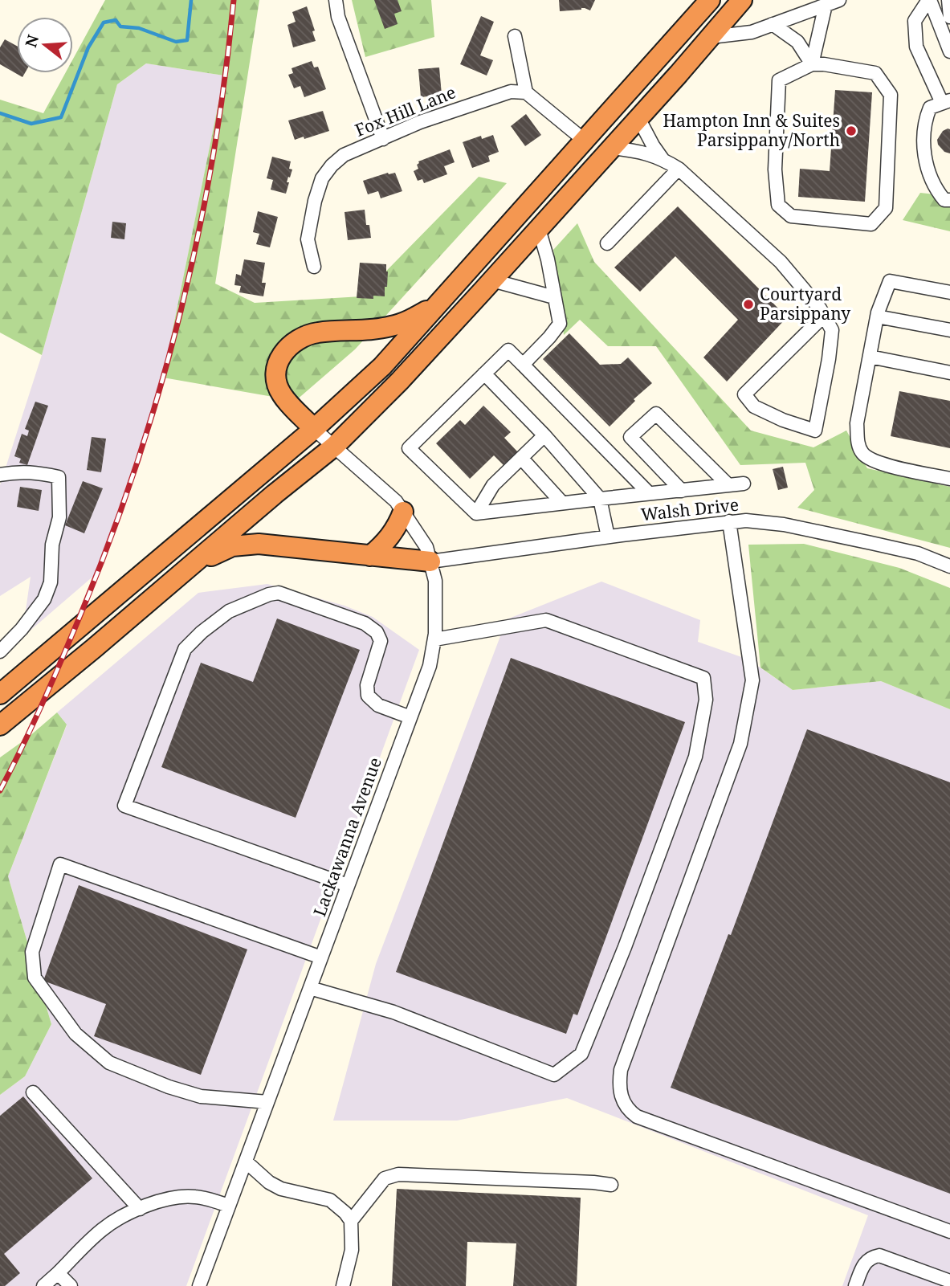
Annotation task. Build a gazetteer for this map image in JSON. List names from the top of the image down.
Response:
{
  "streets": {
    "street": ["Fox Hill Lane", "Walsh Drive", "Lackawanna Avenue"]
  },
  "crossings": [
    ["Walsh Drive", "Lackawanna Avenue"]
  ],
  "places": ["Hampton Inn & Suites Parsippany/North", "Courtyard Parsippany"],
  "north": "left"
}
